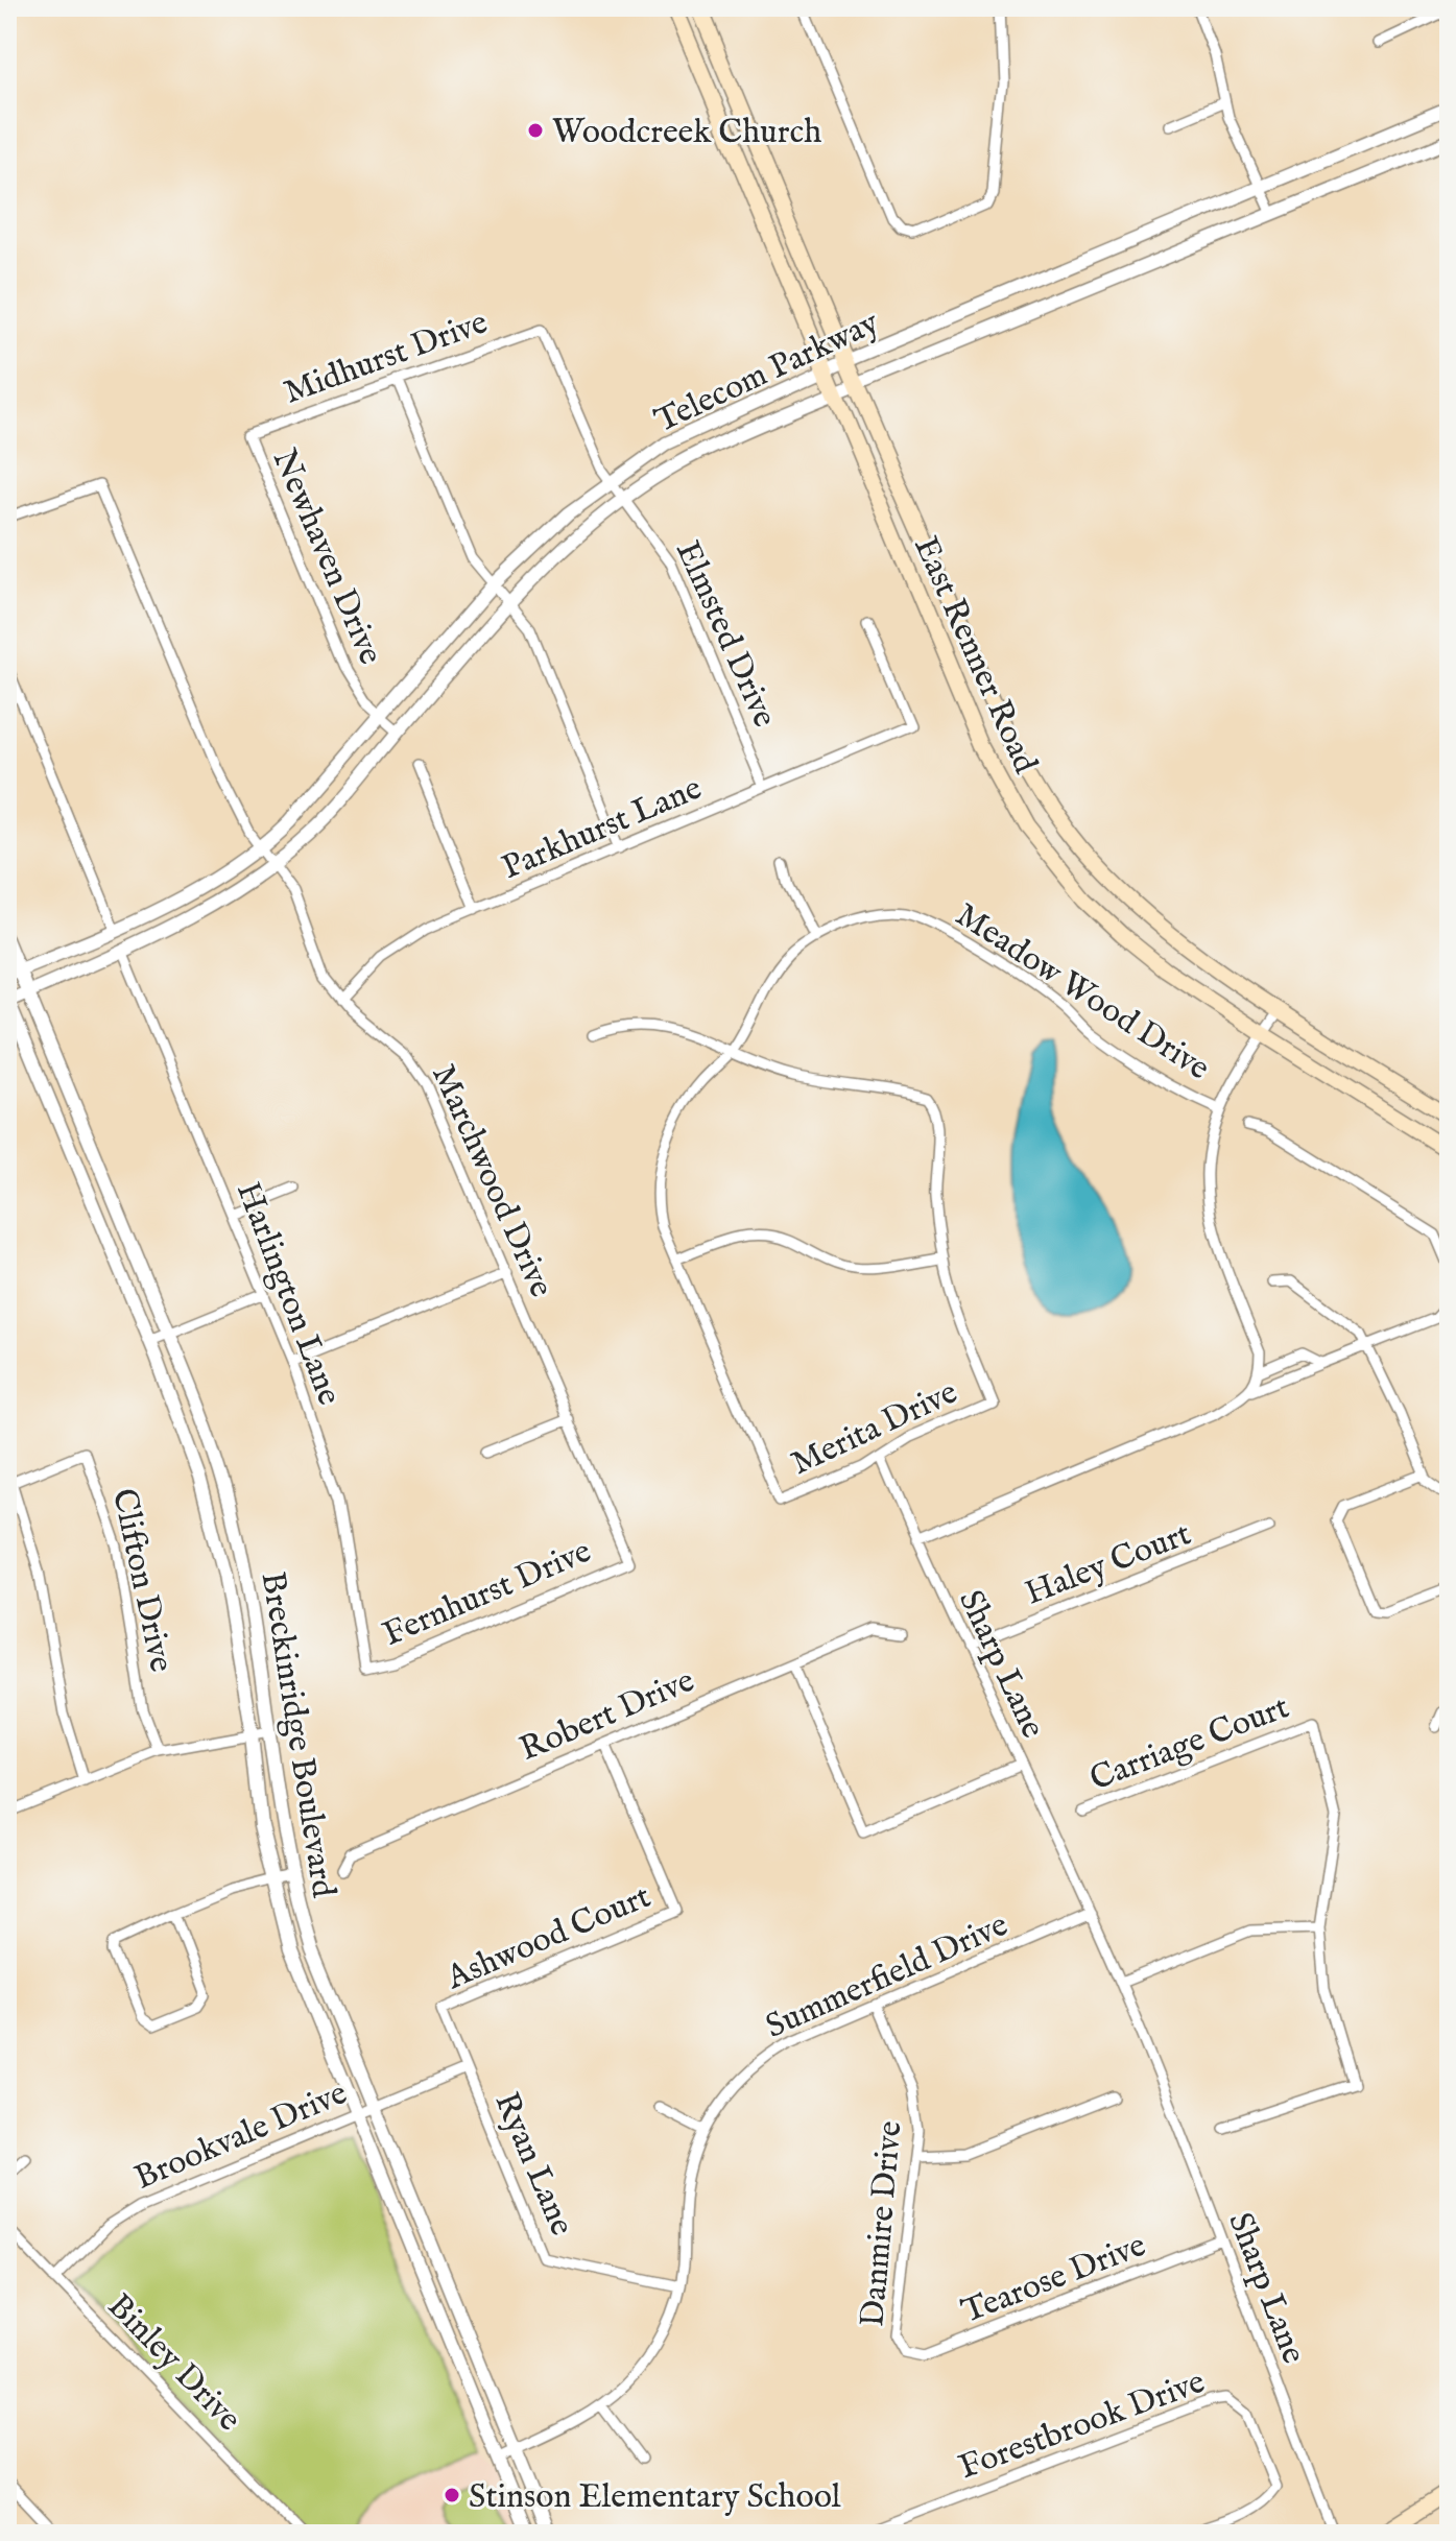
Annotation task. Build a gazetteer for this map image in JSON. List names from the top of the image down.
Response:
{
  "streets": {
    "main road": ["East Renner Road"],
    "street": [
      "Midhurst Drive",
      "Telecom Parkway",
      "Newhaven Drive",
      "Elmsted Drive",
      "Parkhurst Lane",
      "Meadow Wood Drive",
      "Marchwood Drive",
      "Harlington Lane",
      "Merita Drive",
      "Haley Court",
      "Clifton Drive",
      "Fernhurst Drive",
      "Sharp Lane",
      "Robert Drive",
      "Breckinridge Boulevard",
      "Carriage Court",
      "Ashwood Court",
      "Summerfield Drive",
      "Brookvale Drive",
      "Ryan Lane",
      "Danmire Drive",
      "Tearose Drive",
      "Binley Drive",
      "Forestbrook Drive"
    ]
  },
  "crossings": [
    ["Midhurst Drive", "Newhaven Drive"],
    ["Midhurst Drive", "Elmsted Drive"],
    ["Telecom Parkway", "Newhaven Drive"],
    ["Telecom Parkway", "Elmsted Drive"],
    ["Telecom Parkway", "East Renner Road"],
    ["Telecom Parkway", "Marchwood Drive"],
    ["Telecom Parkway", "Harlington Lane"],
    ["Telecom Parkway", "Breckinridge Boulevard"],
    ["Elmsted Drive", "Parkhurst Lane"],
    ["Parkhurst Lane", "Marchwood Drive"],
    ["Meadow Wood Drive", "Merita Drive"],
    ["Marchwood Drive", "Fernhurst Drive"],
    ["Harlington Lane", "Fernhurst Drive"],
    ["Merita Drive", "Sharp Lane"],
    ["Haley Court", "Sharp Lane"],
    ["Sharp Lane", "Summerfield Drive"],
    ["Sharp Lane", "Tearose Drive"],
    ["Robert Drive", "Ashwood Court"],
    ["Breckinridge Boulevard", "Summerfield Drive"],
    ["Breckinridge Boulevard", "Brookvale Drive"],
    ["Ashwood Court", "Ryan Lane"],
    ["Summerfield Drive", "Ryan Lane"],
    ["Summerfield Drive", "Danmire Drive"],
    ["Brookvale Drive", "Ryan Lane"],
    ["Brookvale Drive", "Binley Drive"],
    ["Danmire Drive", "Tearose Drive"]
  ],
  "places": ["Woodcreek Church", "Stinson Elementary School"]
}
